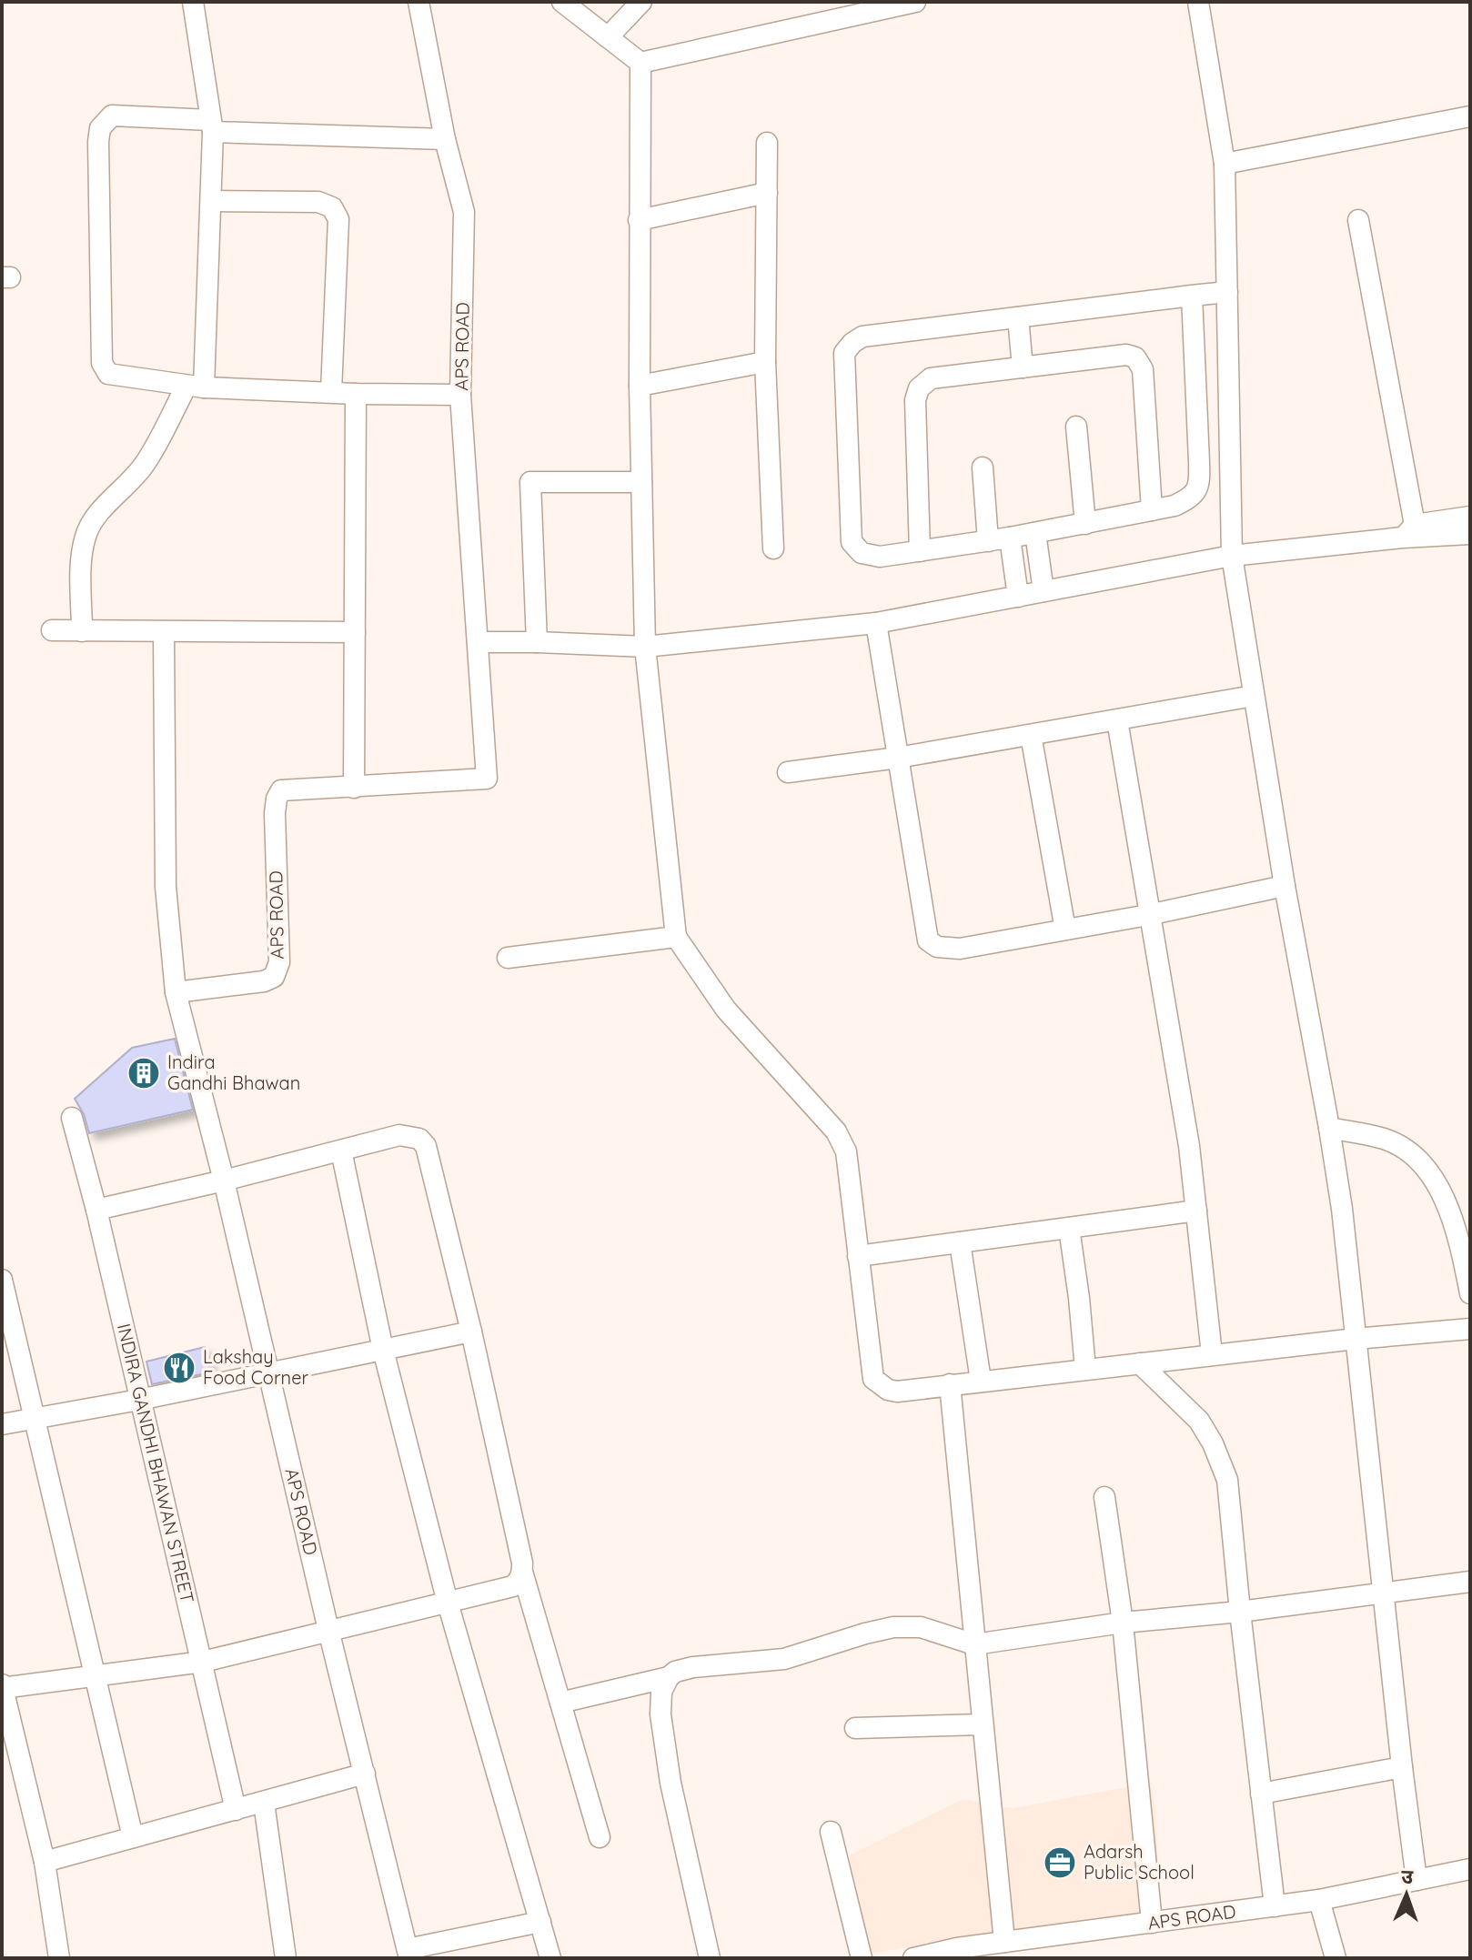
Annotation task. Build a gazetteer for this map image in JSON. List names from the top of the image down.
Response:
{
  "streets": {
    "street": ["APS ROAD", "INDIRA GANDHI BHAWAN STREET"]
  },
  "places": {
    "building": ["Indira Gandhi Bhawan"],
    "restaurant": ["Lakshay Food Corner"],
    "office": ["Adarsh Public School"]
  },
  "north": "top"
}
